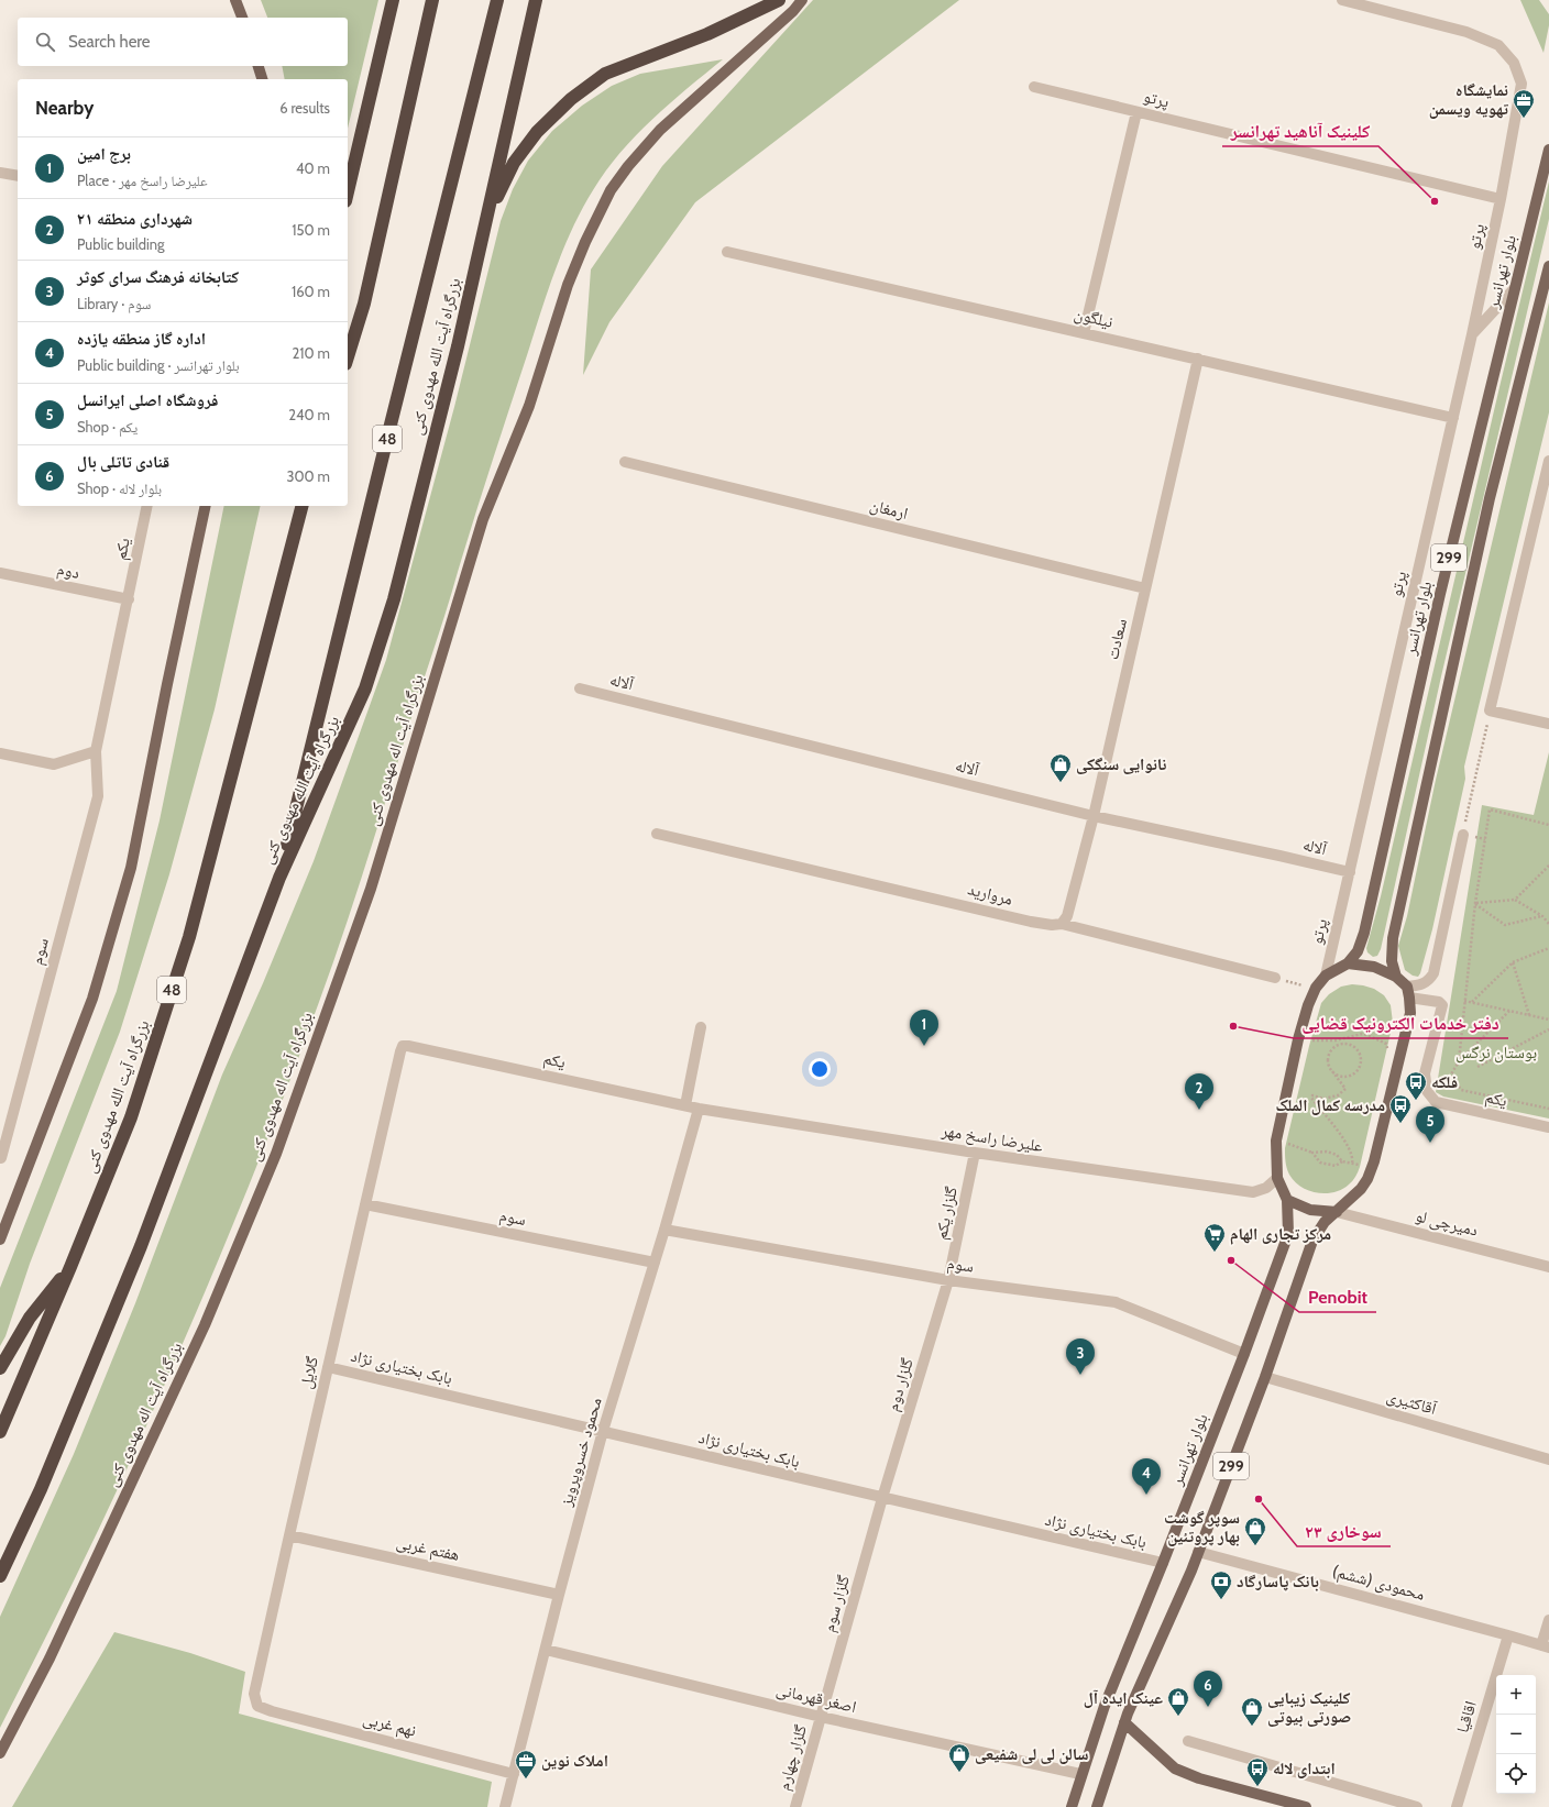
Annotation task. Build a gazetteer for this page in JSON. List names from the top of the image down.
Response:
{
  "streets": {
    "highway": ["بزرگراه آیت الله مهدوی کنی", "48"],
    "main road": ["بلوار تهرانسر", "299", "بزرگراه آیت اله مهدوی کنی"],
    "street": [
      "پرتو",
      "نیلگون",
      "ارمغان",
      "یکم",
      "دوم",
      "سعادت",
      "آلاله",
      "مروارید",
      "سوم",
      "علیرضا راسخ مهر",
      "گلزار یکم",
      "دمیرچی لو",
      "بابک بختیاری نژاد",
      "گلایل",
      "گلزار دوم",
      "آقاکثیری",
      "محمود خسروپرویز",
      "هفتم غربی",
      "محمودی (ششم)",
      "گلزار سوم",
      "اصغر قهرمانی",
      "اقاقیا",
      "نهم غربی",
      "گلزار چهارم"
    ]
  },
  "crossings": [
    ["پرتو", "نیلگون"],
    ["پرتو", "آلاله"],
    ["بلوار تهرانسر", "سوم"],
    ["بلوار تهرانسر", "بابک بختیاری نژاد"],
    ["بلوار تهرانسر", "اصغر قهرمانی"],
    ["نیلگون", "سعادت"],
    ["بزرگراه آیت الله مهدوی کنی", "48"],
    ["ارمغان", "سعادت"],
    ["یکم", "دوم"],
    ["یکم", "سوم"],
    ["یکم", "علیرضا راسخ مهر"],
    ["یکم", "گلایل"],
    ["یکم", "محمود خسروپرویز"],
    ["299", "دمیرچی لو"],
    ["299", "آقاکثیری"],
    ["299", "محمودی (ششم)"],
    ["دوم", "سوم"],
    ["سعادت", "آلاله"],
    ["سعادت", "مروارید"],
    ["سوم", "گلزار یکم"],
    ["سوم", "گلایل"],
    ["سوم", "گلزار دوم"],
    ["سوم", "محمود خسروپرویز"],
    ["علیرضا راسخ مهر", "گلزار یکم"],
    ["علیرضا راسخ مهر", "محمود خسروپرویز"],
    ["گلزار یکم", "گلزار دوم"],
    ["بابک بختیاری نژاد", "گلایل"],
    ["بابک بختیاری نژاد", "گلزار دوم"],
    ["بابک بختیاری نژاد", "محمود خسروپرویز"],
    ["بابک بختیاری نژاد", "گلزار سوم"],
    ["گلایل", "هفتم غربی"],
    ["گلایل", "نهم غربی"],
    ["گلزار دوم", "گلزار سوم"],
    ["محمود خسروپرویز", "هفتم غربی"],
    ["محمود خسروپرویز", "اصغر قهرمانی"],
    ["محمود خسروپرویز", "نهم غربی"],
    ["محمودی (ششم)", "اقاقیا"],
    ["گلزار سوم", "اصغر قهرمانی"],
    ["گلزار سوم", "گلزار چهارم"],
    ["اصغر قهرمانی", "گلزار چهارم"]
  ],
  "parks": ["بوستان نرگس"],
  "places": {
    "office": ["نمایشگاه تهویه ویسمن", "املاک نوین"],
    "other": [
      "کلینیک آناهید تهرانسر",
      "دفتر خدمات الکترونیک قضایی",
      "Penobit",
      "سوخاری ۲۳"
    ],
    "shop": [
      "نانوایی سنگکی",
      "سوپر گوشت بهار پروتئین",
      "عینک ایده آل",
      "کلینیک زیبایی صورتی بیوتی",
      "سالن لی لی شفیعی"
    ],
    "bus stop": ["فلکه", "مدرسه کمال الملک", "ابتدای لاله"],
    "supermarket": ["مرکز تجاری الهام"],
    "bank": ["بانک پاسارگاد"]
  },
  "page": {
    "search": "Search here",
    "heading": ["Nearby", "6 results"],
    "list": [
      {
        "mark": "1",
        "name": "برج امین",
        "note": "Place · علیرضا راسخ مهر",
        "value": "40 m"
      },
      {
        "mark": "2",
        "name": "شهرداری منطقه ۲۱",
        "note": "Public building",
        "value": "150 m"
      },
      {
        "mark": "3",
        "name": "کتابخانه فرهنگ سرای کوثر",
        "note": "Library · سوم",
        "value": "160 m"
      },
      {
        "mark": "4",
        "name": "اداره گاز منطقه یازده",
        "note": "Public building · بلوار تهرانسر",
        "value": "210 m"
      },
      {
        "mark": "5",
        "name": "فروشگاه اصلی ایرانسل",
        "note": "Shop · یکم",
        "value": "240 m"
      },
      {
        "mark": "6",
        "name": "قنادی تاتلی بال",
        "note": "Shop · بلوار لاله",
        "value": "300 m"
      }
    ],
    "pins": [
      "1",
      "2",
      "5",
      "3",
      "4",
      "6"
    ],
    "map_buttons": ["+", "−"]
  }
}
